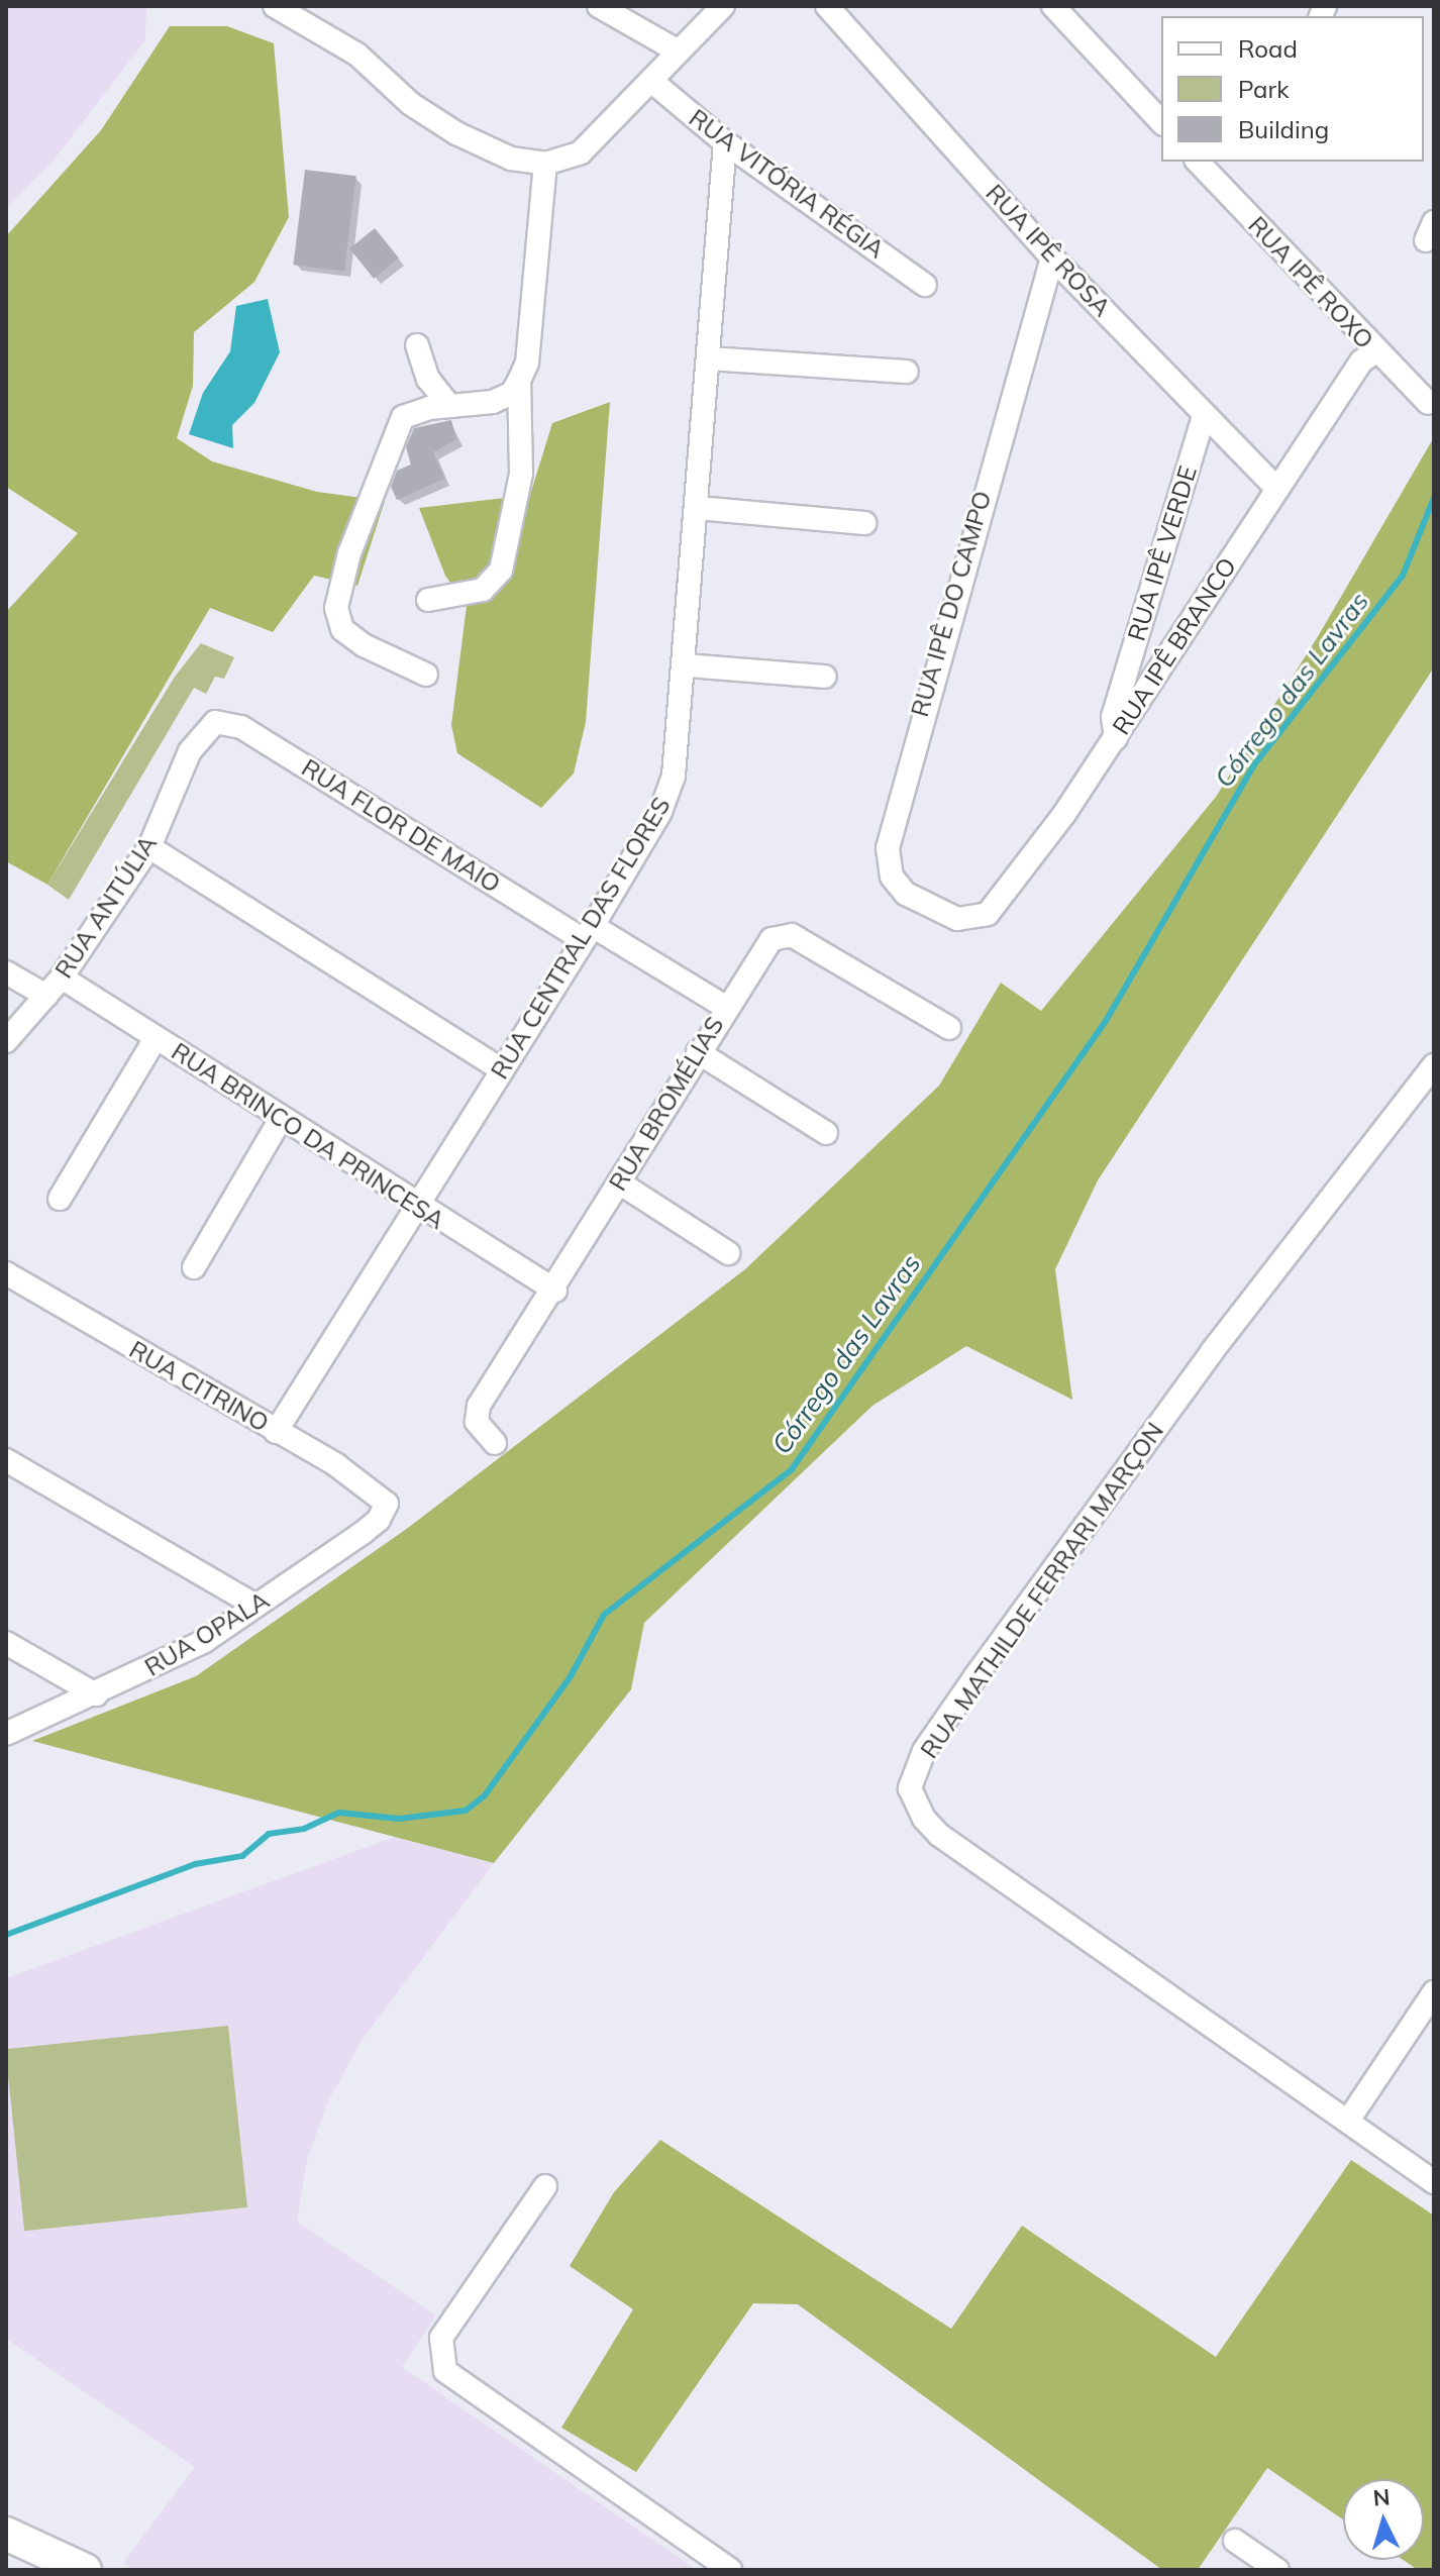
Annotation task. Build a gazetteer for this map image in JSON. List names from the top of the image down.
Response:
{
  "streets": {
    "street": [
      "RUA VITÓRIA RÉGIA",
      "RUA IPÊ ROSA",
      "RUA IPÊ ROXO",
      "RUA IPÊ VERDE",
      "RUA IPÊ DO CAMPO",
      "RUA IPÊ BRANCO",
      "RUA FLOR DE MAIO",
      "RUA ANTÚLIA",
      "RUA CENTRAL DAS FLORES",
      "RUA BROMÉLIAS",
      "RUA BRINCO DA PRINCESA",
      "RUA CITRINO",
      "RUA MATHILDE FERRARI MARÇON",
      "RUA OPALA"
    ]
  },
  "crossings": [
    ["RUA VITÓRIA RÉGIA", "RUA CENTRAL DAS FLORES"],
    ["RUA IPÊ ROSA", "RUA IPÊ VERDE"],
    ["RUA IPÊ ROSA", "RUA IPÊ DO CAMPO"],
    ["RUA IPÊ ROSA", "RUA IPÊ BRANCO"],
    ["RUA IPÊ ROXO", "RUA IPÊ BRANCO"],
    ["RUA IPÊ VERDE", "RUA IPÊ BRANCO"],
    ["RUA IPÊ DO CAMPO", "RUA IPÊ BRANCO"],
    ["RUA FLOR DE MAIO", "RUA ANTÚLIA"],
    ["RUA FLOR DE MAIO", "RUA CENTRAL DAS FLORES"],
    ["RUA FLOR DE MAIO", "RUA BROMÉLIAS"],
    ["RUA ANTÚLIA", "RUA BRINCO DA PRINCESA"],
    ["RUA CENTRAL DAS FLORES", "RUA BRINCO DA PRINCESA"],
    ["RUA CENTRAL DAS FLORES", "RUA CITRINO"],
    ["RUA BROMÉLIAS", "RUA BRINCO DA PRINCESA"],
    ["RUA CITRINO", "RUA OPALA"]
  ],
  "water": ["Córrego das Lavras"],
  "legend": ["Road", "Park", "Building"],
  "north": "top"
}
